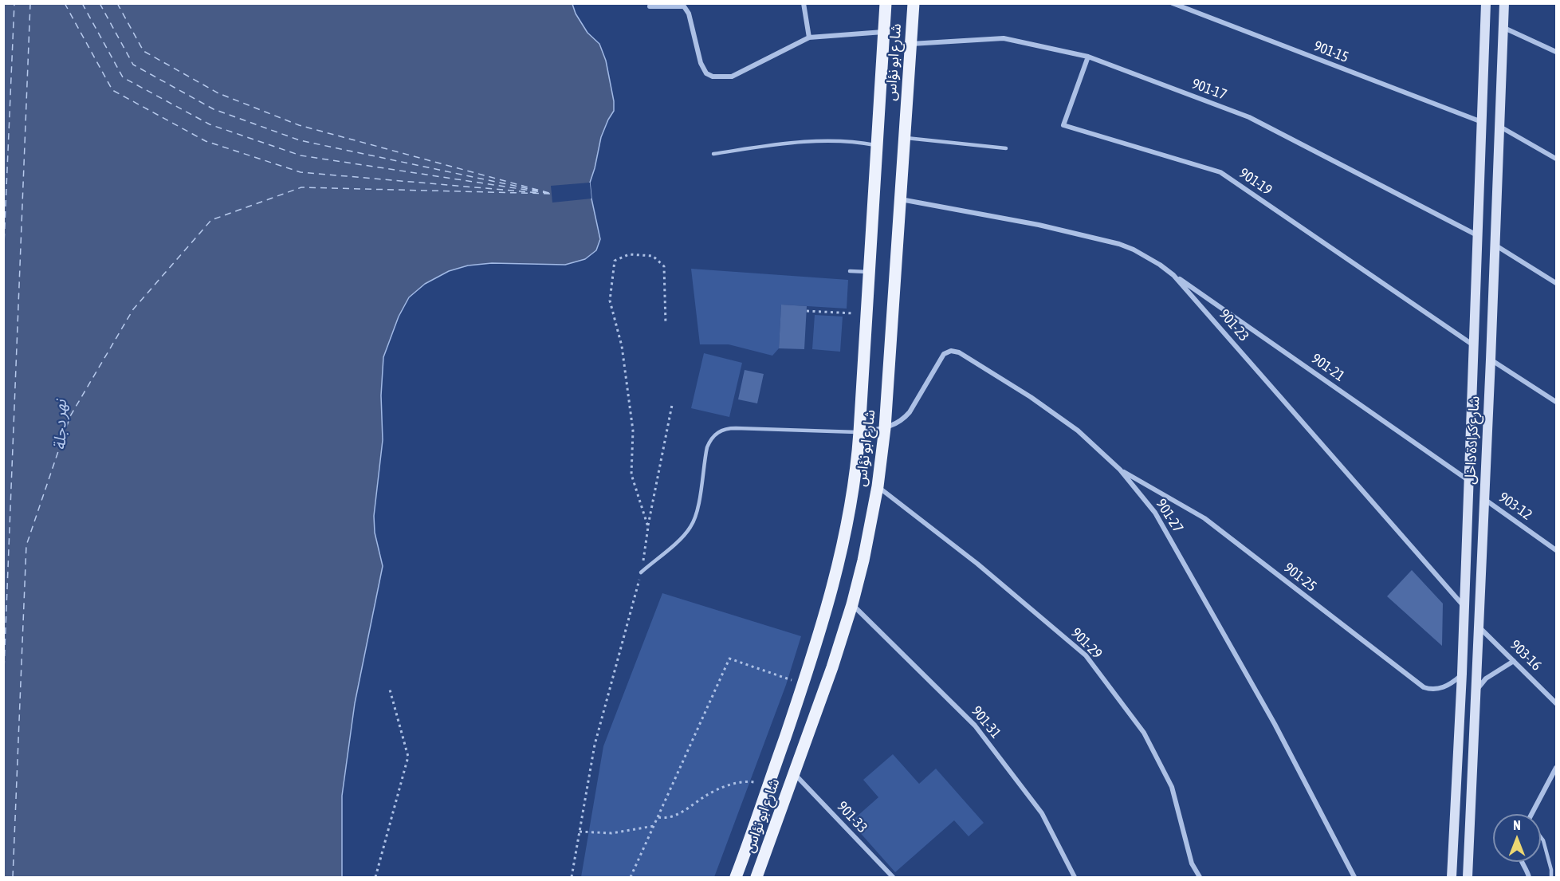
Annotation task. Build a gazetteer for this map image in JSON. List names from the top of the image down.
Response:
{
  "streets": {
    "main road": ["شارع ابو نؤاس", "شارع كرادة داخل"],
    "street": [
      "901-15",
      "901-17",
      "901-19",
      "901-23",
      "901-21",
      "903-12",
      "901-27",
      "901-25",
      "901-29",
      "903-16",
      "901-31",
      "901-33"
    ]
  },
  "crossings": [
    ["901-15", "شارع كرادة داخل"],
    ["شارع ابو نؤاس", "901-17"],
    ["شارع ابو نؤاس", "901-23"],
    ["شارع ابو نؤاس", "901-27"],
    ["شارع ابو نؤاس", "901-29"],
    ["شارع ابو نؤاس", "901-31"],
    ["شارع ابو نؤاس", "901-33"],
    ["901-17", "901-19"],
    ["901-17", "شارع كرادة داخل"],
    ["901-19", "شارع كرادة داخل"],
    ["901-23", "901-21"],
    ["901-23", "شارع كرادة داخل"],
    ["901-21", "شارع كرادة داخل"],
    ["شارع كرادة داخل", "903-12"],
    ["شارع كرادة داخل", "901-25"],
    ["شارع كرادة داخل", "903-16"],
    ["901-27", "901-25"]
  ],
  "water": ["نهر دجلة"],
  "north": "top"
}
